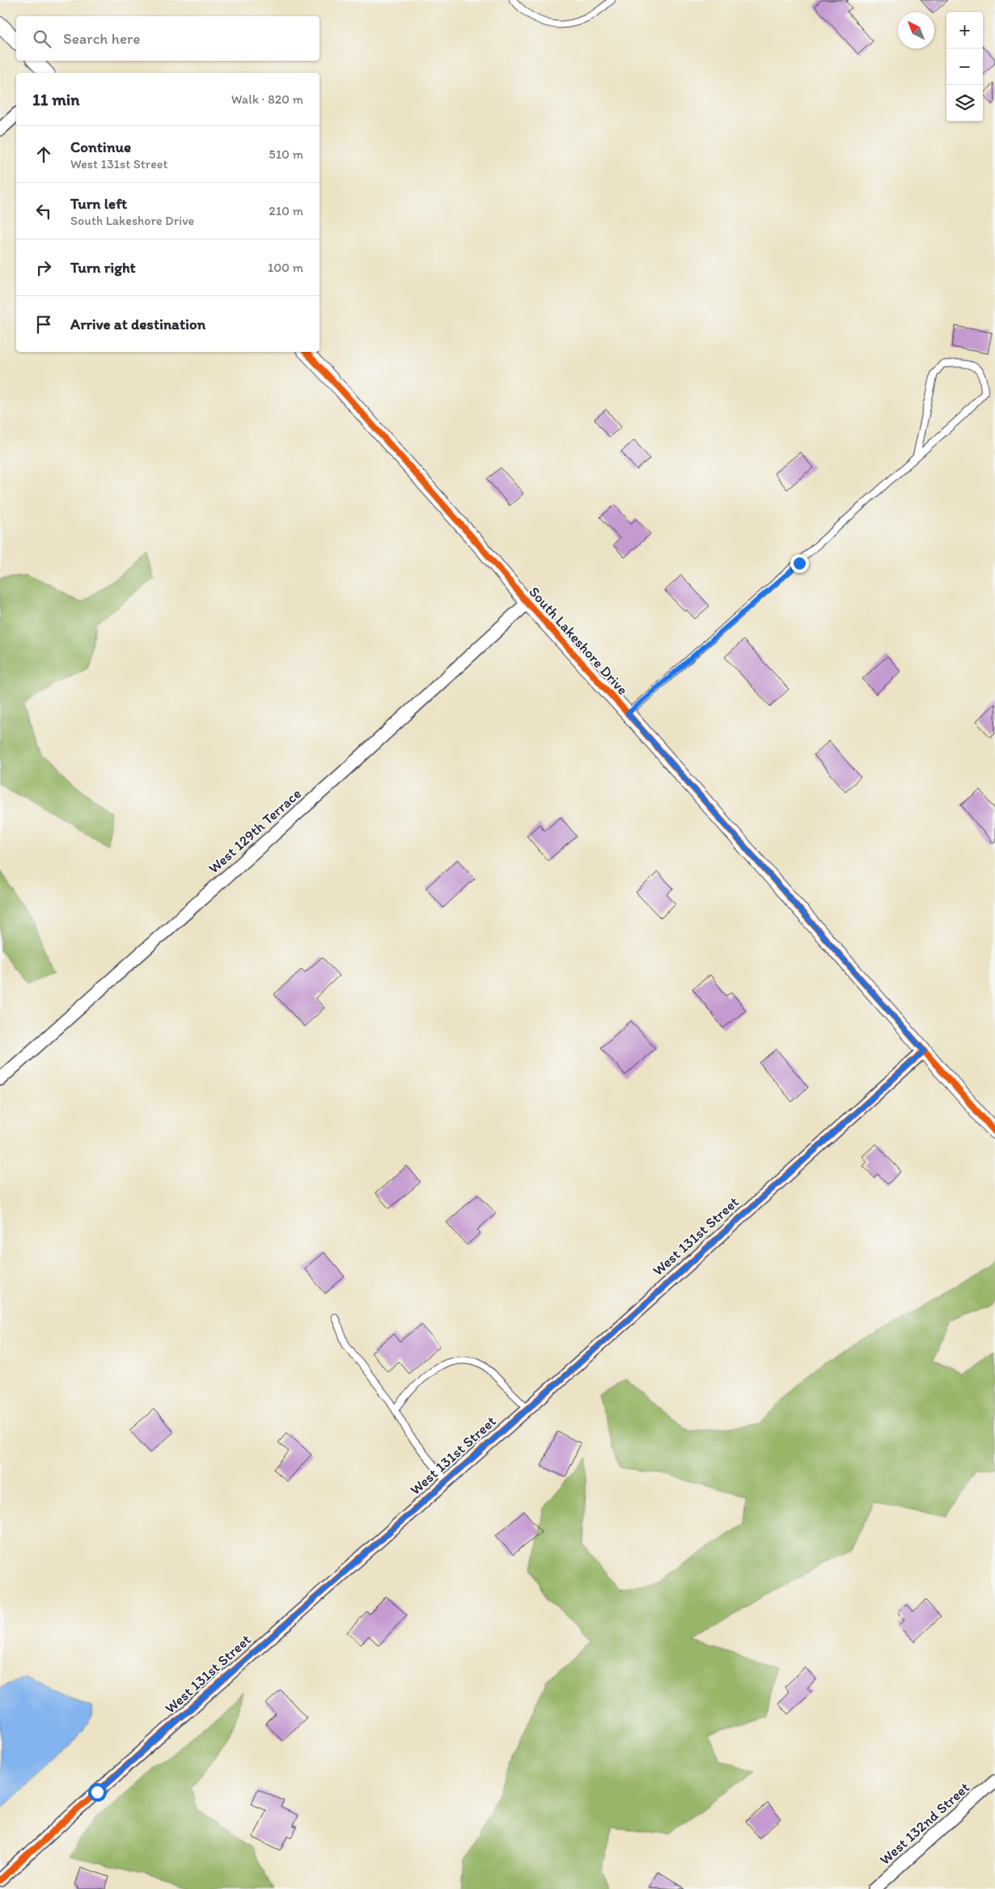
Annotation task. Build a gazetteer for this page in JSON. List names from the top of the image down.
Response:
{
  "streets": {
    "street": [
      "South Lakeshore Drive",
      "West 129th Terrace",
      "West 131st Street",
      "West 132nd Street"
    ]
  },
  "crossings": [
    ["South Lakeshore Drive", "West 129th Terrace"],
    ["South Lakeshore Drive", "West 131st Street"]
  ],
  "north": "top left",
  "page": {
    "map_buttons": ["+", "−"],
    "search": "Search here",
    "heading": ["11 min", "Walk · 820 m"],
    "list": [
      ["Continue", "West 131st Street", "510 m"],
      ["Turn left", "South Lakeshore Drive", "210 m"],
      ["Turn right", "100 m"],
      "Arrive at destination"
    ]
  }
}
